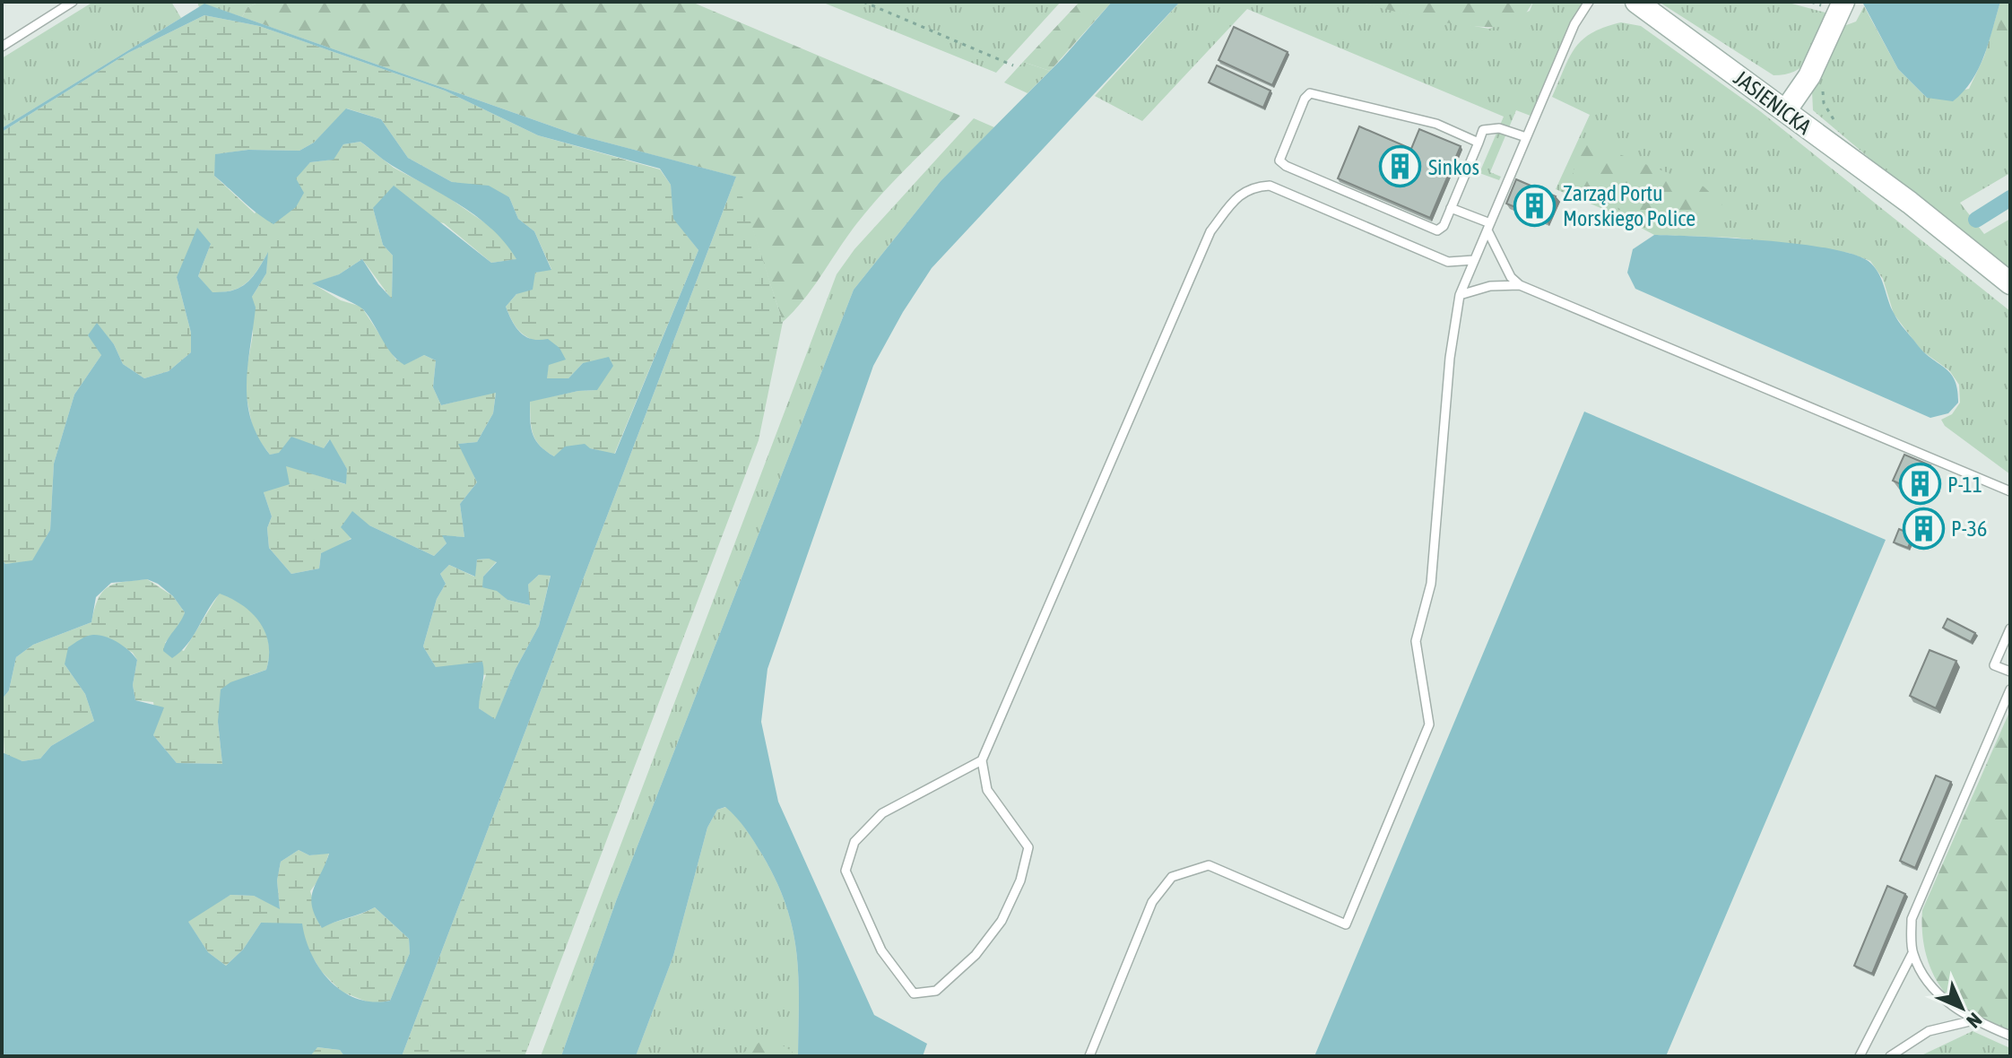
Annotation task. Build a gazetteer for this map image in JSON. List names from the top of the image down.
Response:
{
  "streets": {
    "main road": ["JASIENICKA"]
  },
  "places": {
    "building": [
      "Sinkos",
      "Zarząd Portu Morskiego Police",
      "P-11",
      "P-36"
    ]
  },
  "north": "bottom right"
}
